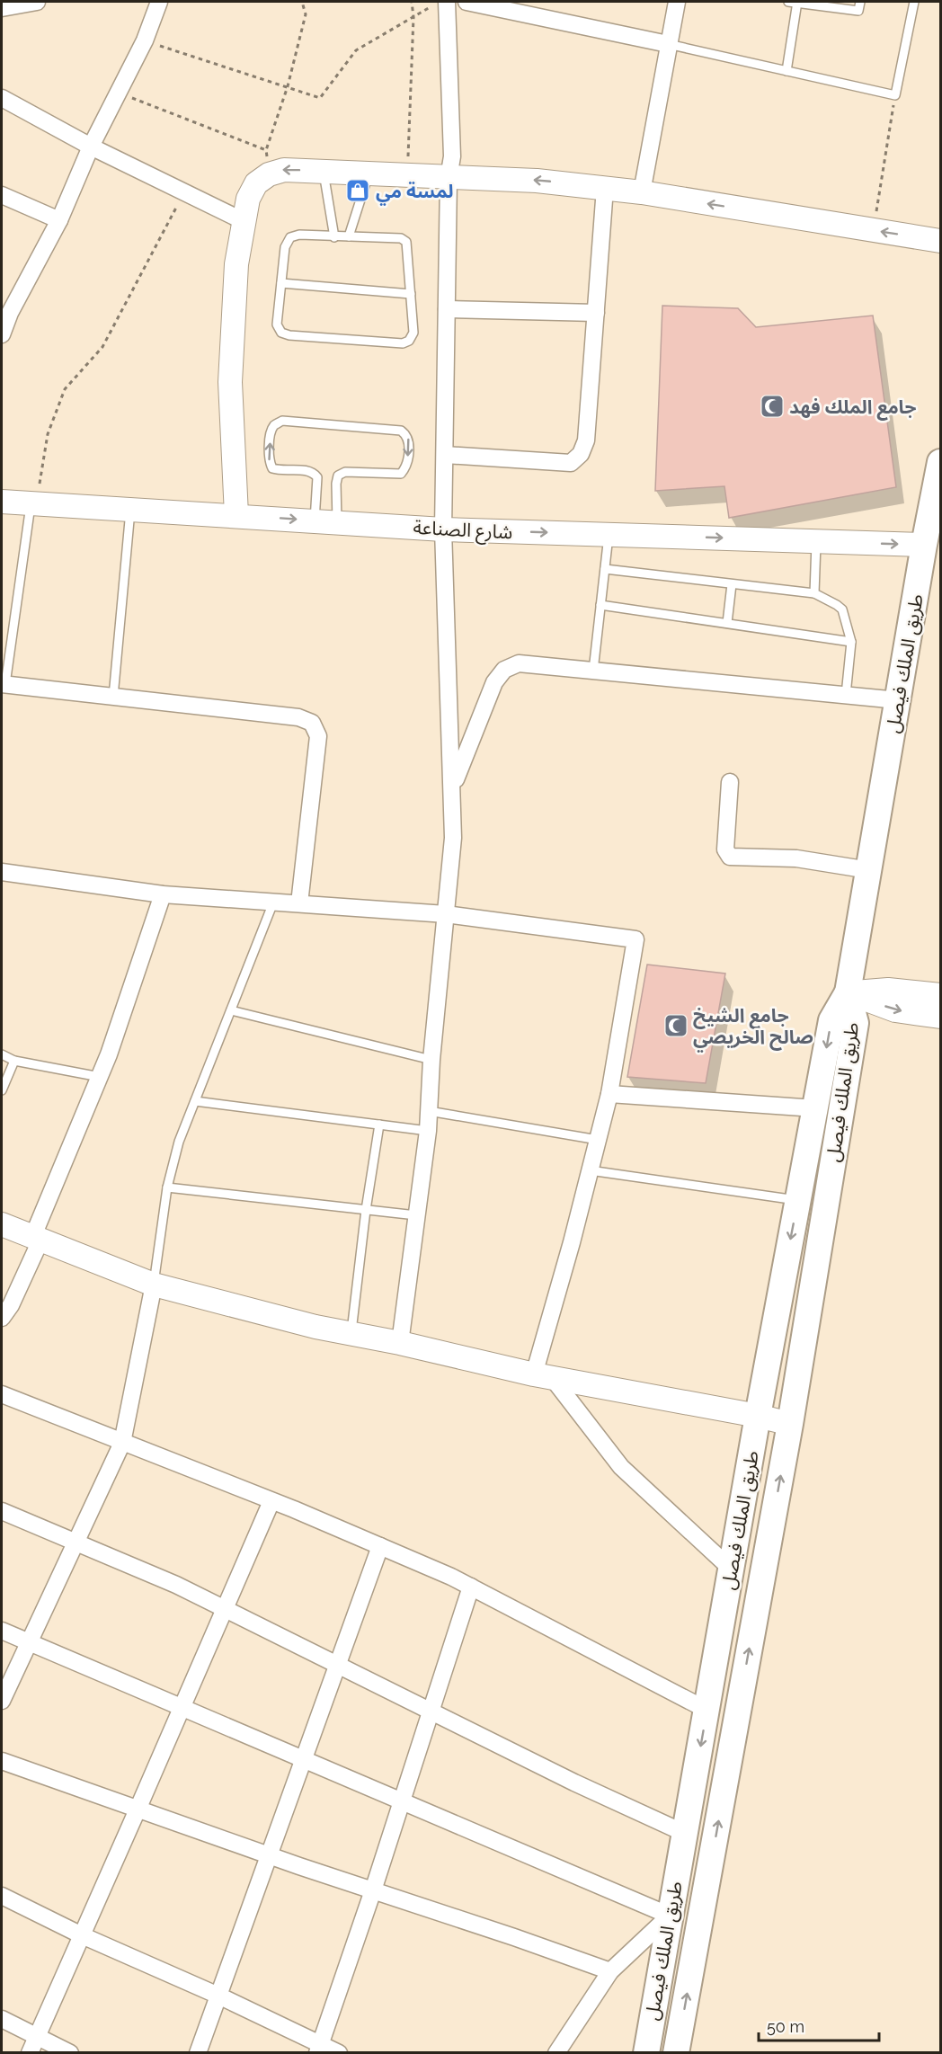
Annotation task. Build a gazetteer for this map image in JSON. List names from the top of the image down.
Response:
{
  "streets": {
    "main road": ["طريق الملك فيصل"],
    "street": ["شارع الصناعة"]
  },
  "crossings": [
    ["شارع الصناعة", "طريق الملك فيصل"]
  ],
  "places": {
    "shop": ["لمسة مي"],
    "mosque": ["جامع الملك فهد", "جامع الشيخ صالح الخريصي"]
  },
  "scale_bar": "50 m"
}
